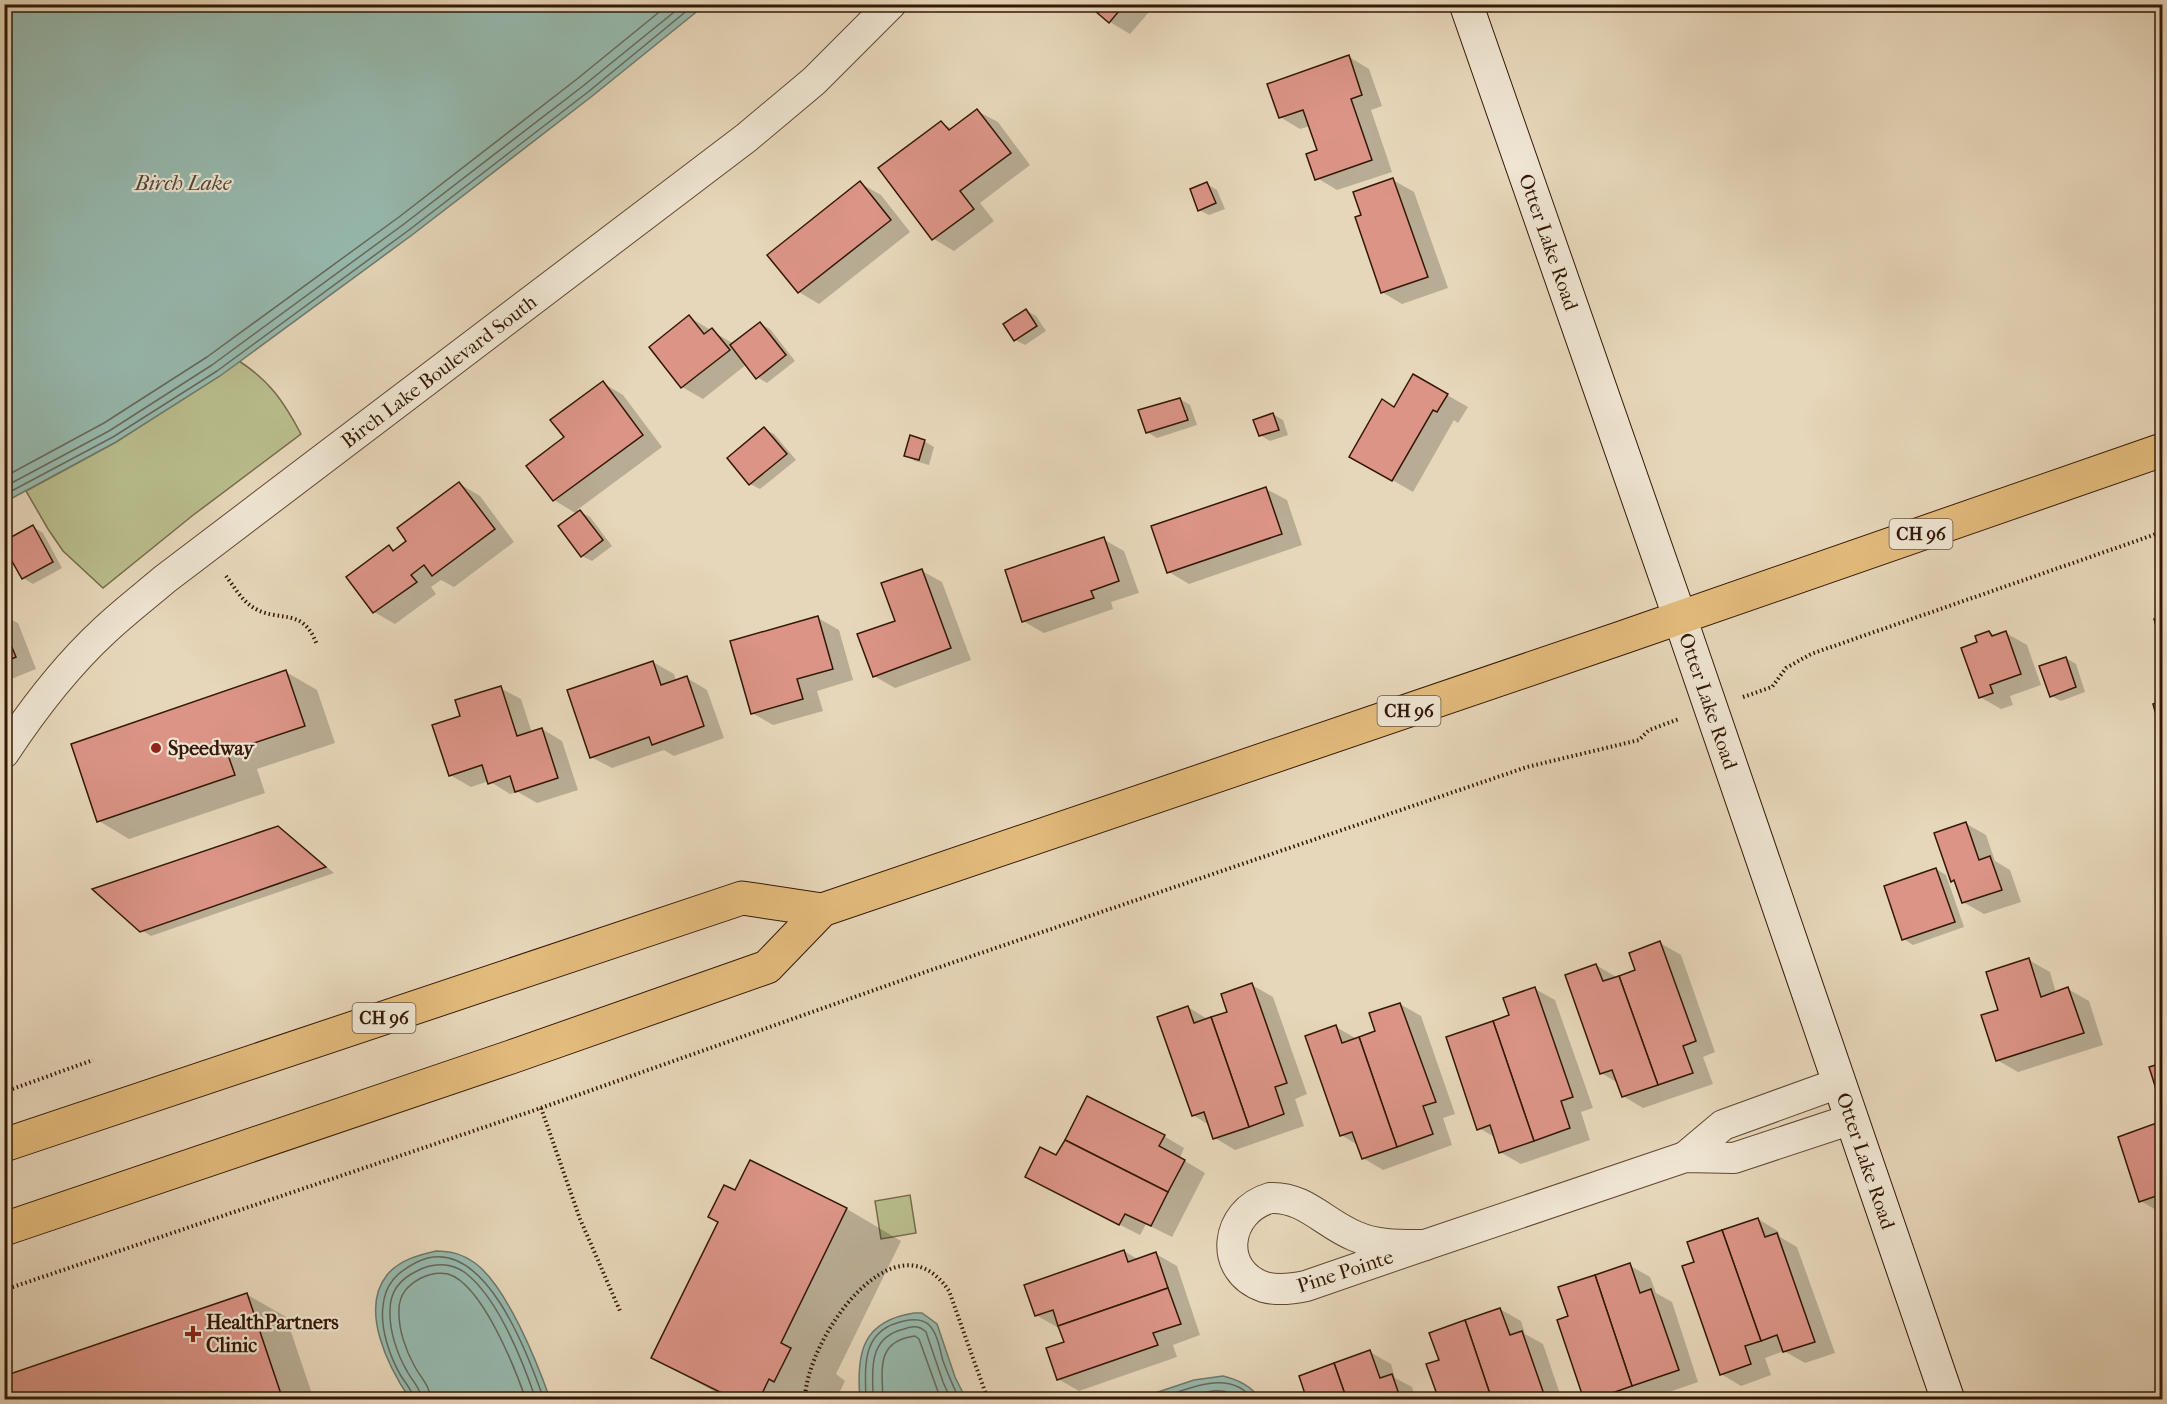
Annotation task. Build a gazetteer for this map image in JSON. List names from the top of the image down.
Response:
{
  "streets": {
    "main road": ["CH 96"],
    "street": ["Otter Lake Road", "Birch Lake Boulevard South", "Pine Pointe"]
  },
  "crossings": [
    ["Otter Lake Road", "CH 96"],
    ["Otter Lake Road", "Pine Pointe"]
  ],
  "water": ["Birch Lake"],
  "places": {
    "other": ["Speedway"],
    "health": ["HealthPartners Clinic"]
  }
}
